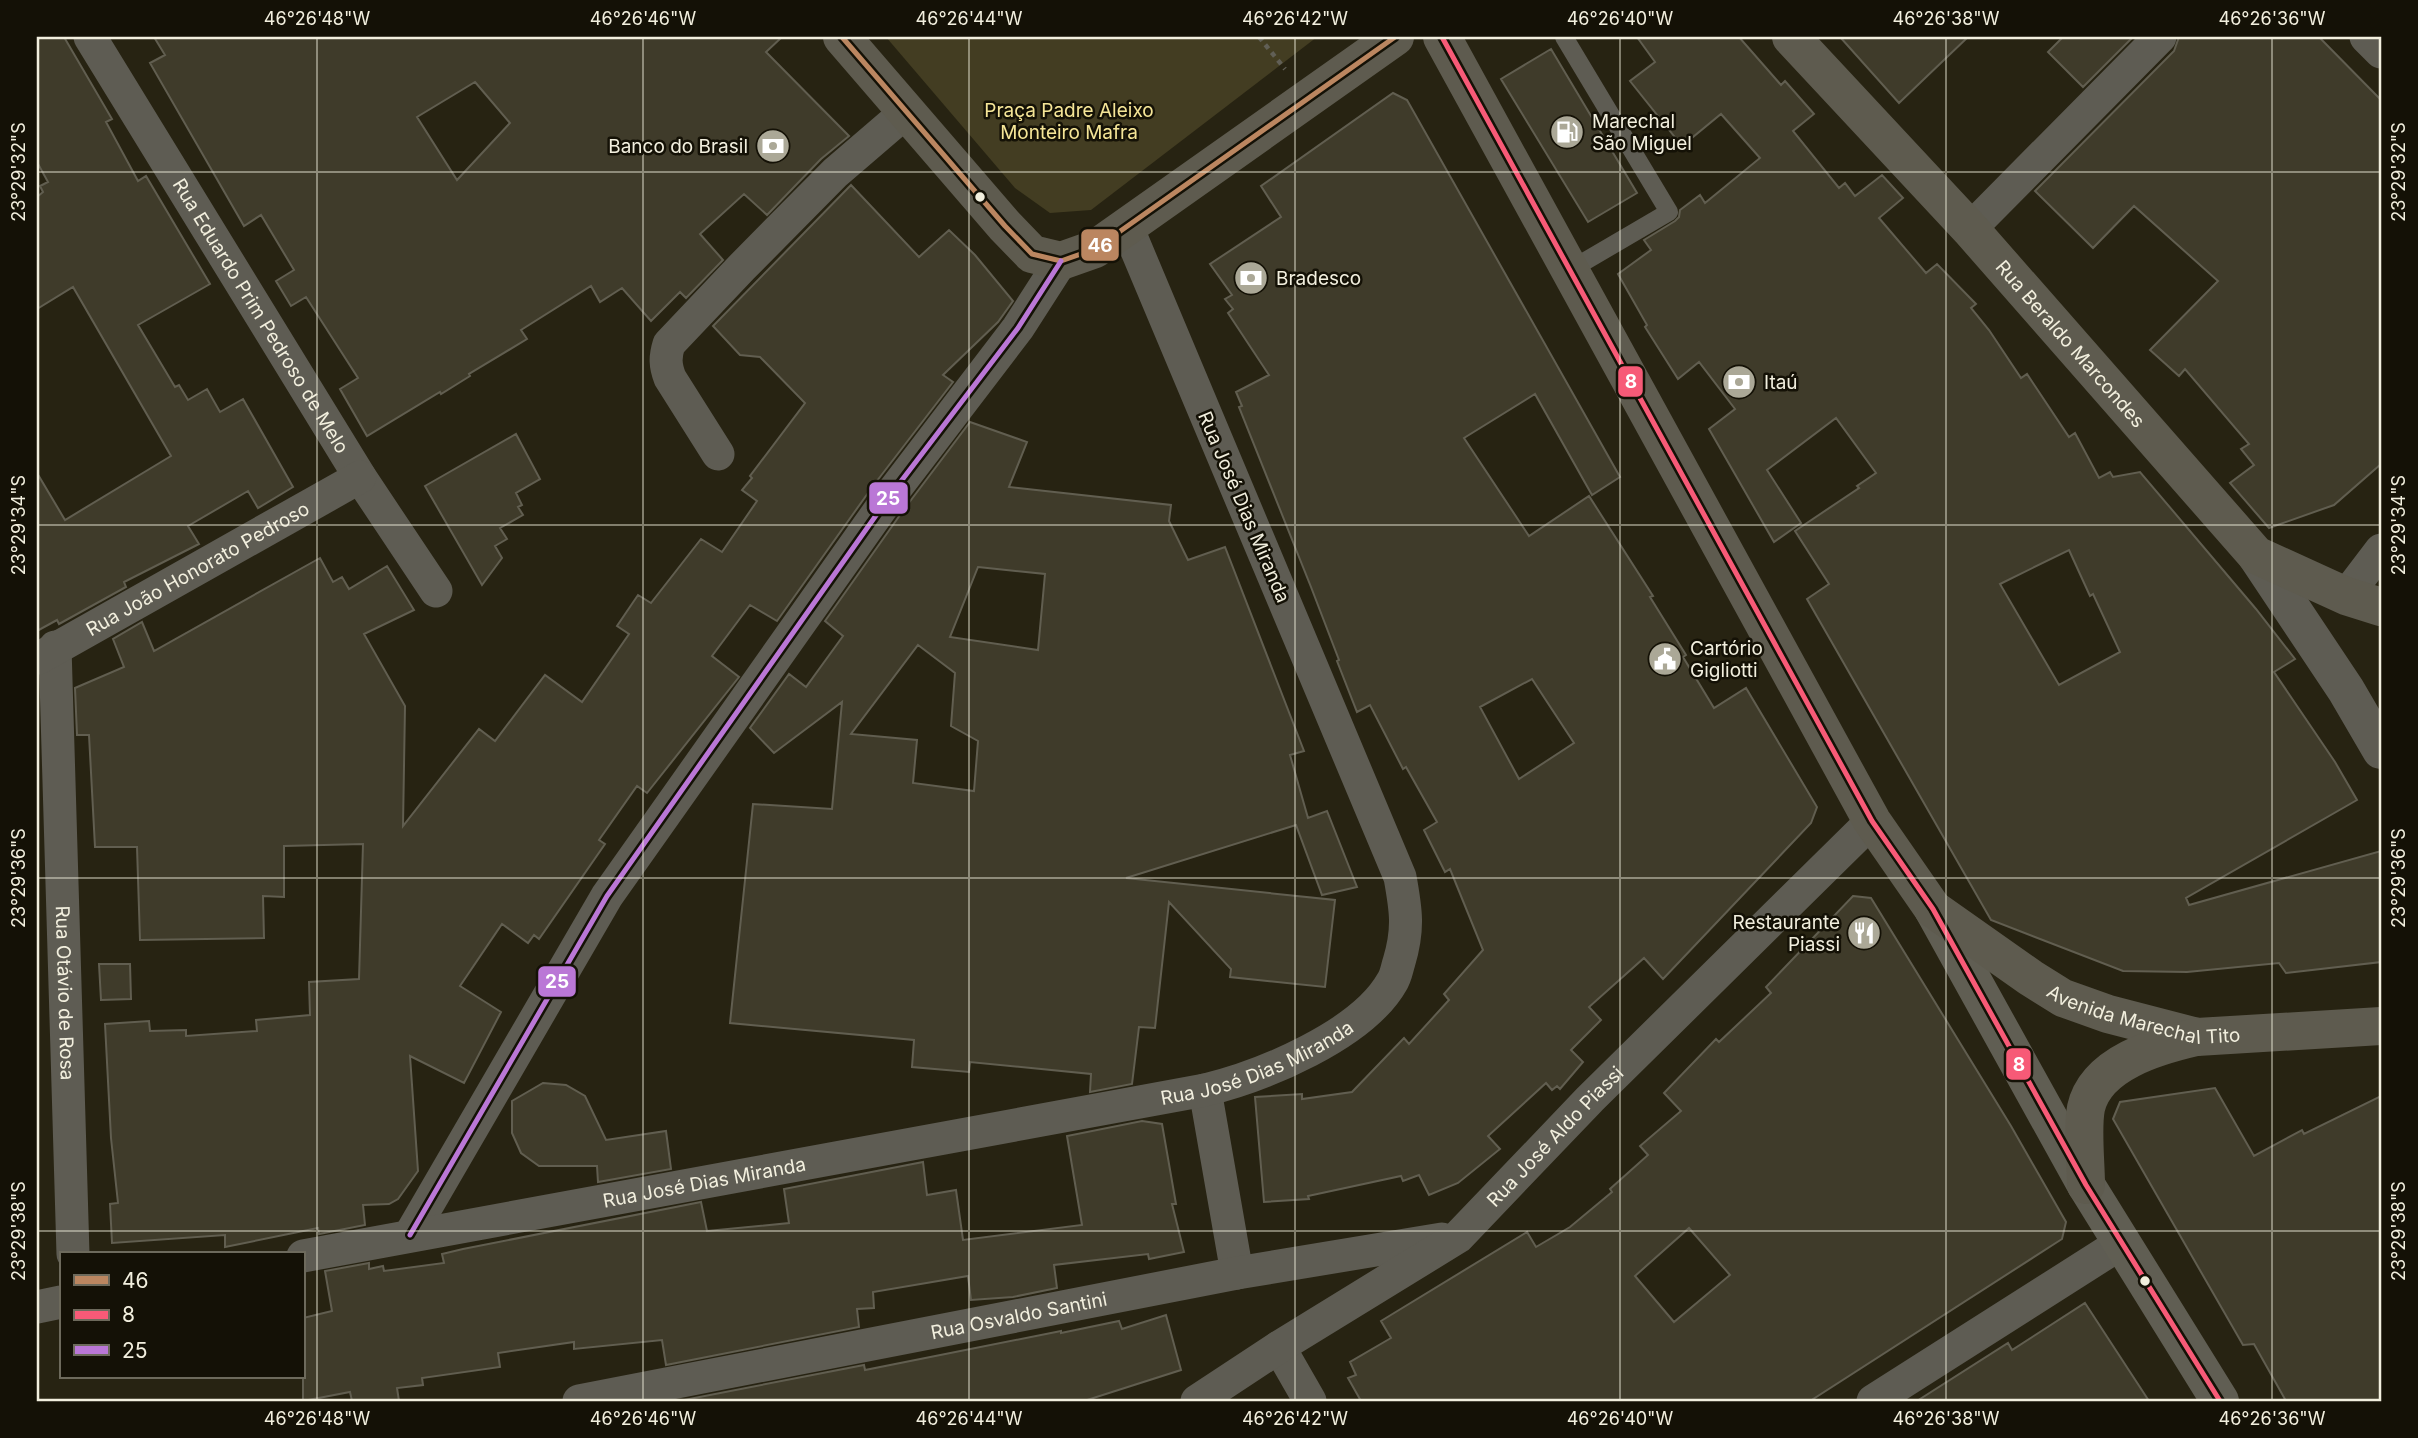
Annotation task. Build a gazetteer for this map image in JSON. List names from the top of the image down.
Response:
{
  "streets": {
    "main road": ["Rua Beraldo Marcondes", "Avenida Marechal Tito"],
    "street": [
      "Rua Eduardo Prim Pedroso de Melo",
      "Rua José Dias Miranda",
      "Rua João Honorato Pedroso",
      "Rua Otávio de Rosa",
      "Rua José Aldo Piassi",
      "Rua Osvaldo Santini"
    ]
  },
  "crossings": [
    ["Rua Eduardo Prim Pedroso de Melo", "Rua João Honorato Pedroso"],
    ["Rua João Honorato Pedroso", "Rua Otávio de Rosa"],
    ["Avenida Marechal Tito", "Rua José Aldo Piassi"],
    ["Rua José Aldo Piassi", "Rua Osvaldo Santini"]
  ],
  "parks": ["Praça Padre Aleixo Monteiro Mafra"],
  "places": {
    "fuel station": ["Marechal São Miguel"],
    "bank": ["Banco do Brasil", "Bradesco", "Itaú"],
    "public building": ["Cartório Gigliotti"],
    "restaurant": ["Restaurante Piassi"]
  },
  "lines": ["transit line 46", "transit line 8", "transit line 25"],
  "legend": ["46", "8", "25"],
  "coordinates": [
    "46°26'48\"W",
    "46°26'46\"W",
    "46°26'44\"W",
    "46°26'42\"W",
    "46°26'40\"W",
    "46°26'38\"W",
    "46°26'36\"W",
    "23°29'32\"S",
    "23°29'34\"S",
    "23°29'36\"S",
    "23°29'38\"S"
  ]
}
